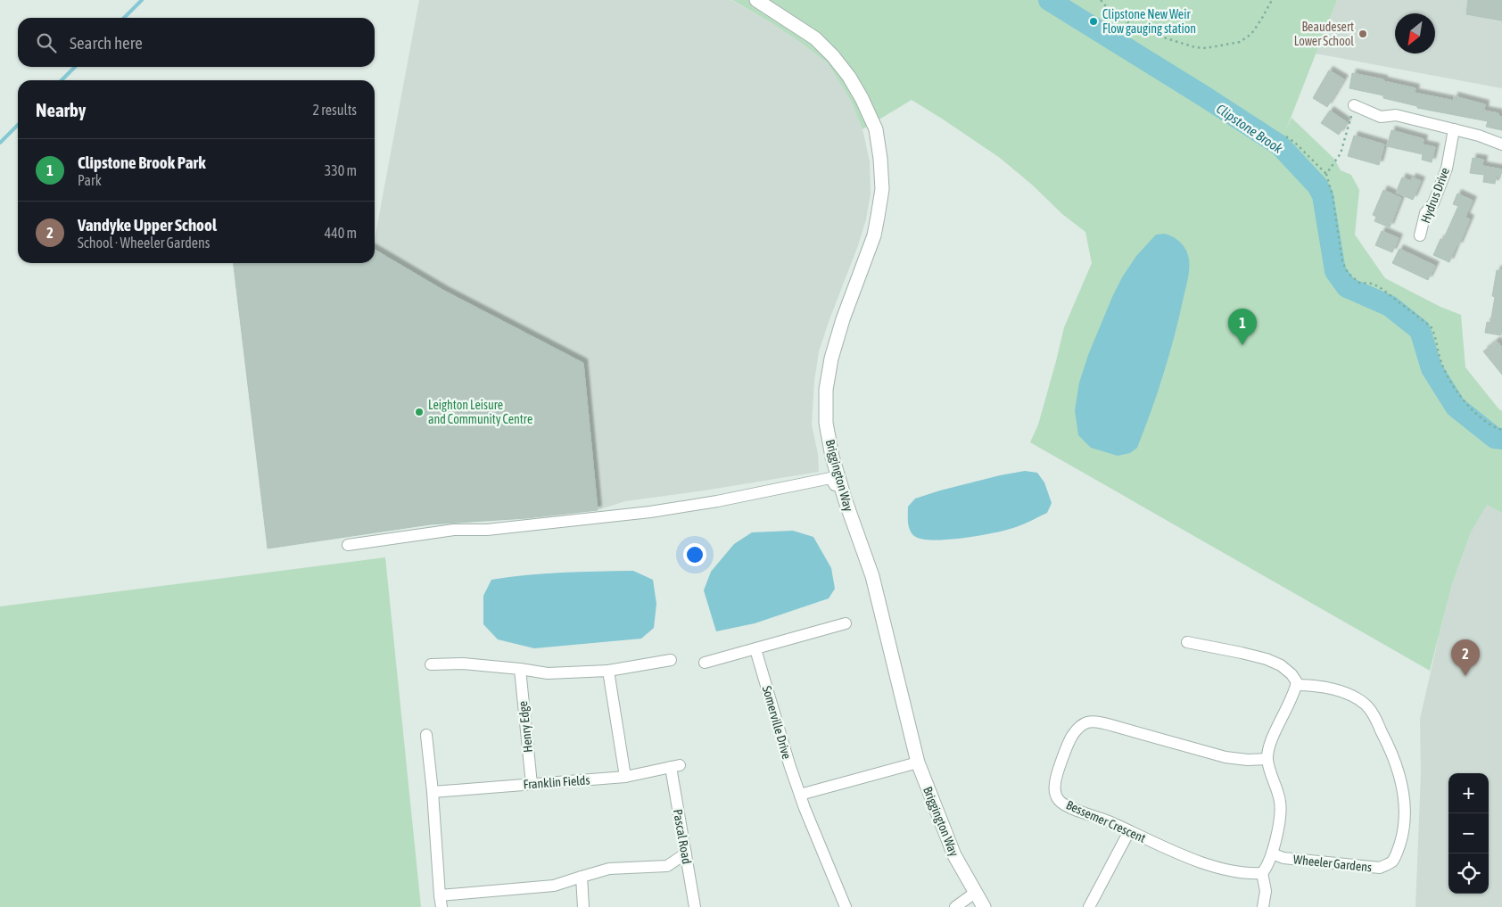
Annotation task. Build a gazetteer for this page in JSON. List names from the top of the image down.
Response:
{
  "streets": {
    "street": [
      "Hydrus Drive",
      "Briggington Way",
      "Somerville Drive",
      "Henry Edge",
      "Franklin Fields",
      "Bessemer Crescent",
      "Pascal Road",
      "Wheeler Gardens"
    ]
  },
  "crossings": [
    ["Henry Edge", "Franklin Fields"],
    ["Franklin Fields", "Pascal Road"]
  ],
  "water": ["Clipstone Brook"],
  "places": ["Clipstone New Weir Flow gauging station", "Beaudesert Lower School", "Leighton Leisure and Community Centre"],
  "north": "bottom left",
  "page": {
    "search": "Search here",
    "heading": ["Nearby", "2 results"],
    "list": [
      {
        "mark": "1",
        "name": "Clipstone Brook Park",
        "note": "Park",
        "value": "330 m"
      },
      {
        "mark": "2",
        "name": "Vandyke Upper School",
        "note": "School · Wheeler Gardens",
        "value": "440 m"
      }
    ],
    "pins": ["1", "2"],
    "map_buttons": ["+", "−"]
  }
}
